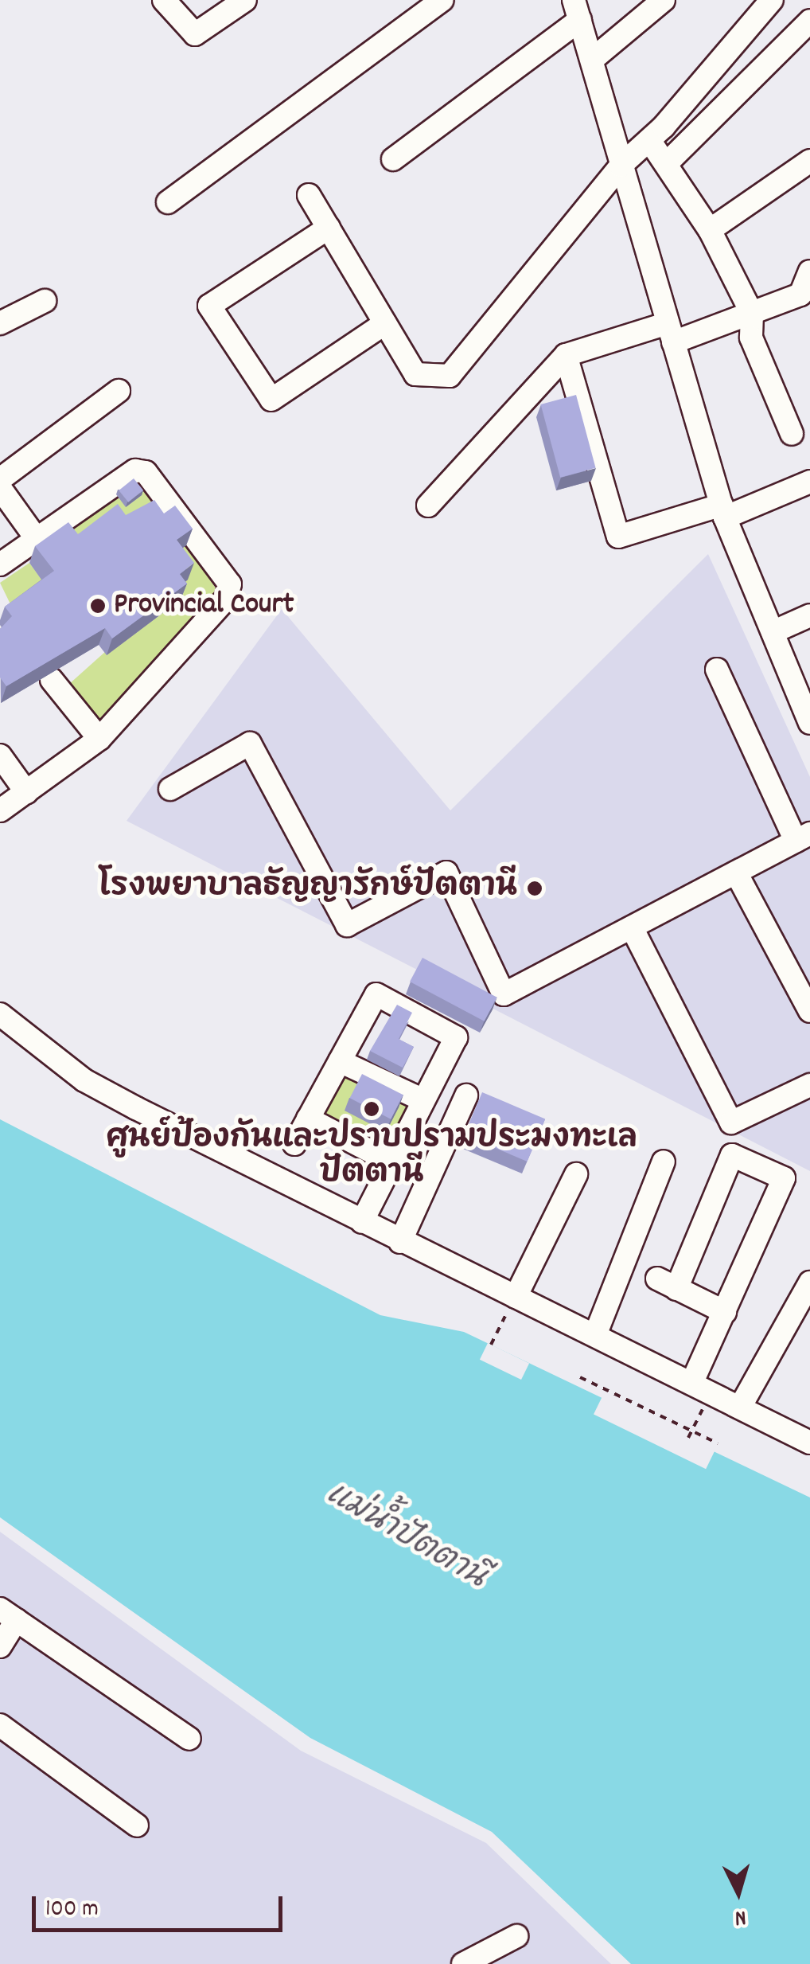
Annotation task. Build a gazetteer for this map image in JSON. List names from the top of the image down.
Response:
{
  "water": ["แม่น้ำปัตตานี"],
  "places": ["Provincial Court", "โรงพยาบาลธัญญารักษ์ปัตตานี", "ศูนย์ป้องกันและปราบปรามประมงทะเล ปัตตานี"],
  "scale_bar": "100 m",
  "north": "bottom"
}
